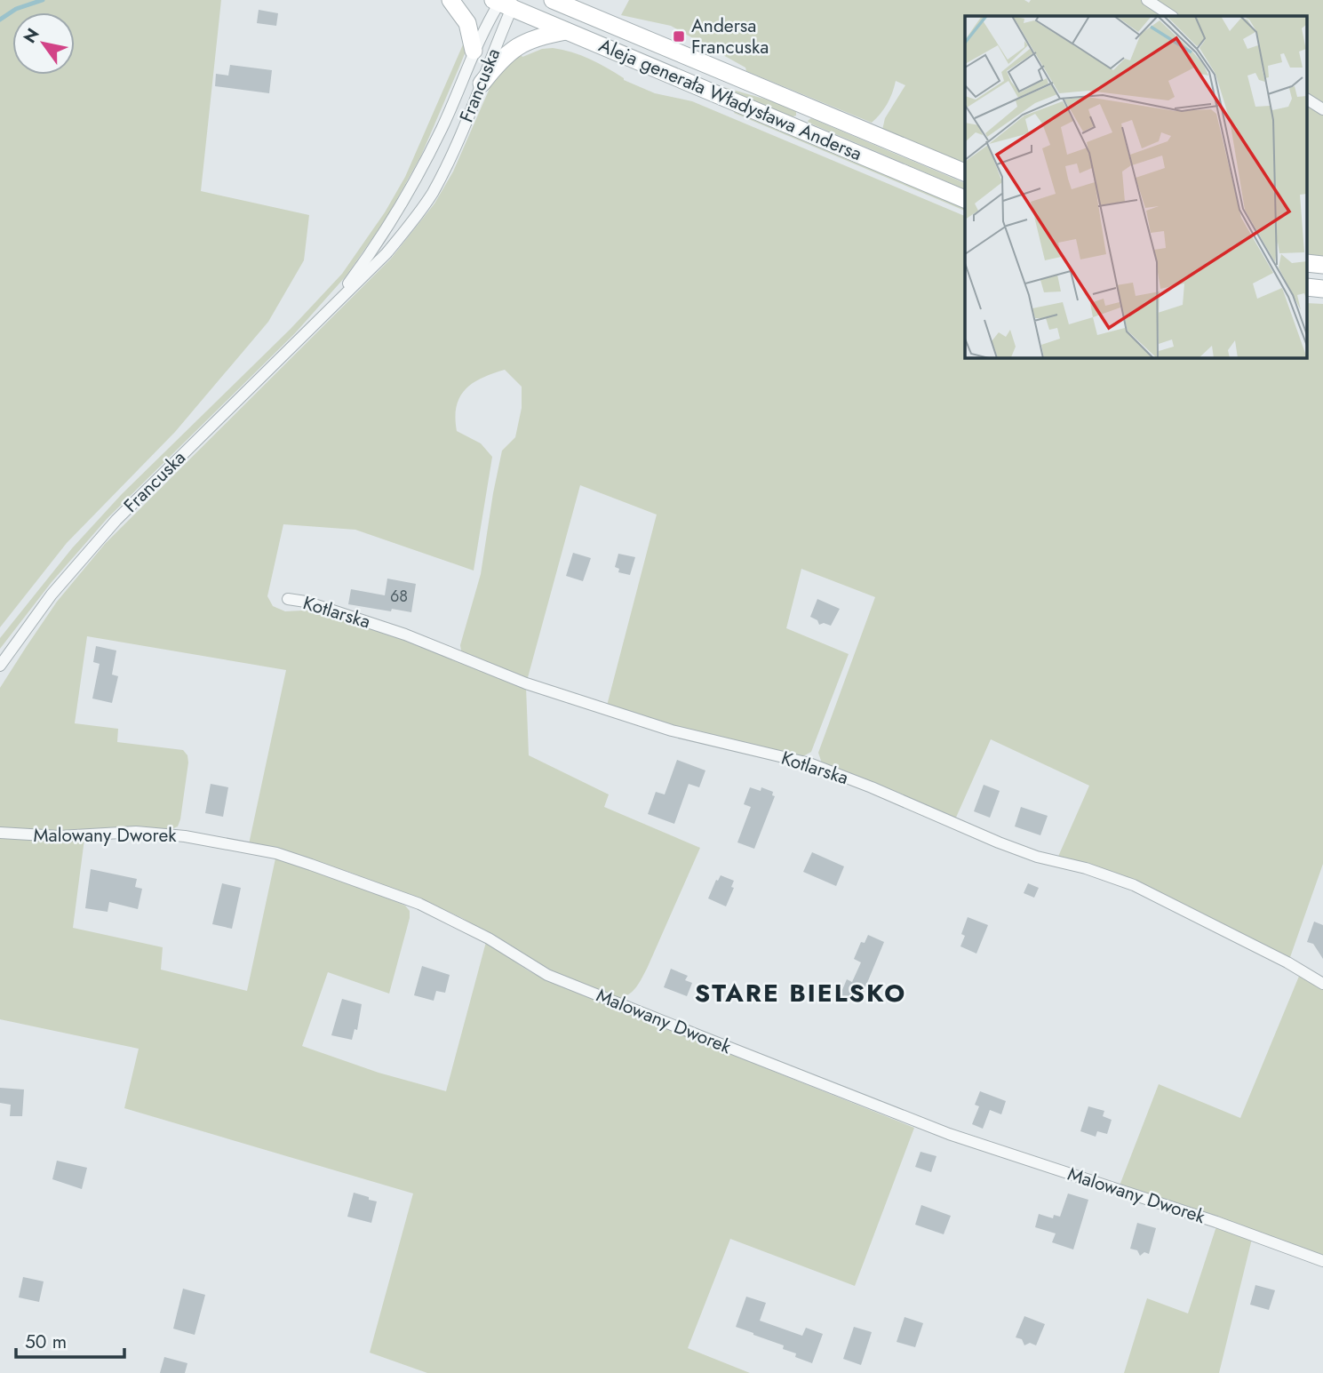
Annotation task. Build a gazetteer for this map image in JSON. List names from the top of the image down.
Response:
{
  "streets": {
    "main road": ["Aleja generała Władysława Andersa"],
    "street": ["Francuska", "Kotlarska", "Malowany Dworek"]
  },
  "crossings": [
    ["Francuska", "Aleja generała Władysława Andersa"]
  ],
  "districts": ["STARE BIELSKO"],
  "places": {
    "transit": ["Andersa Francuska"]
  },
  "house_numbers": ["68"],
  "scale_bar": "50 m",
  "north": "top left"
}
